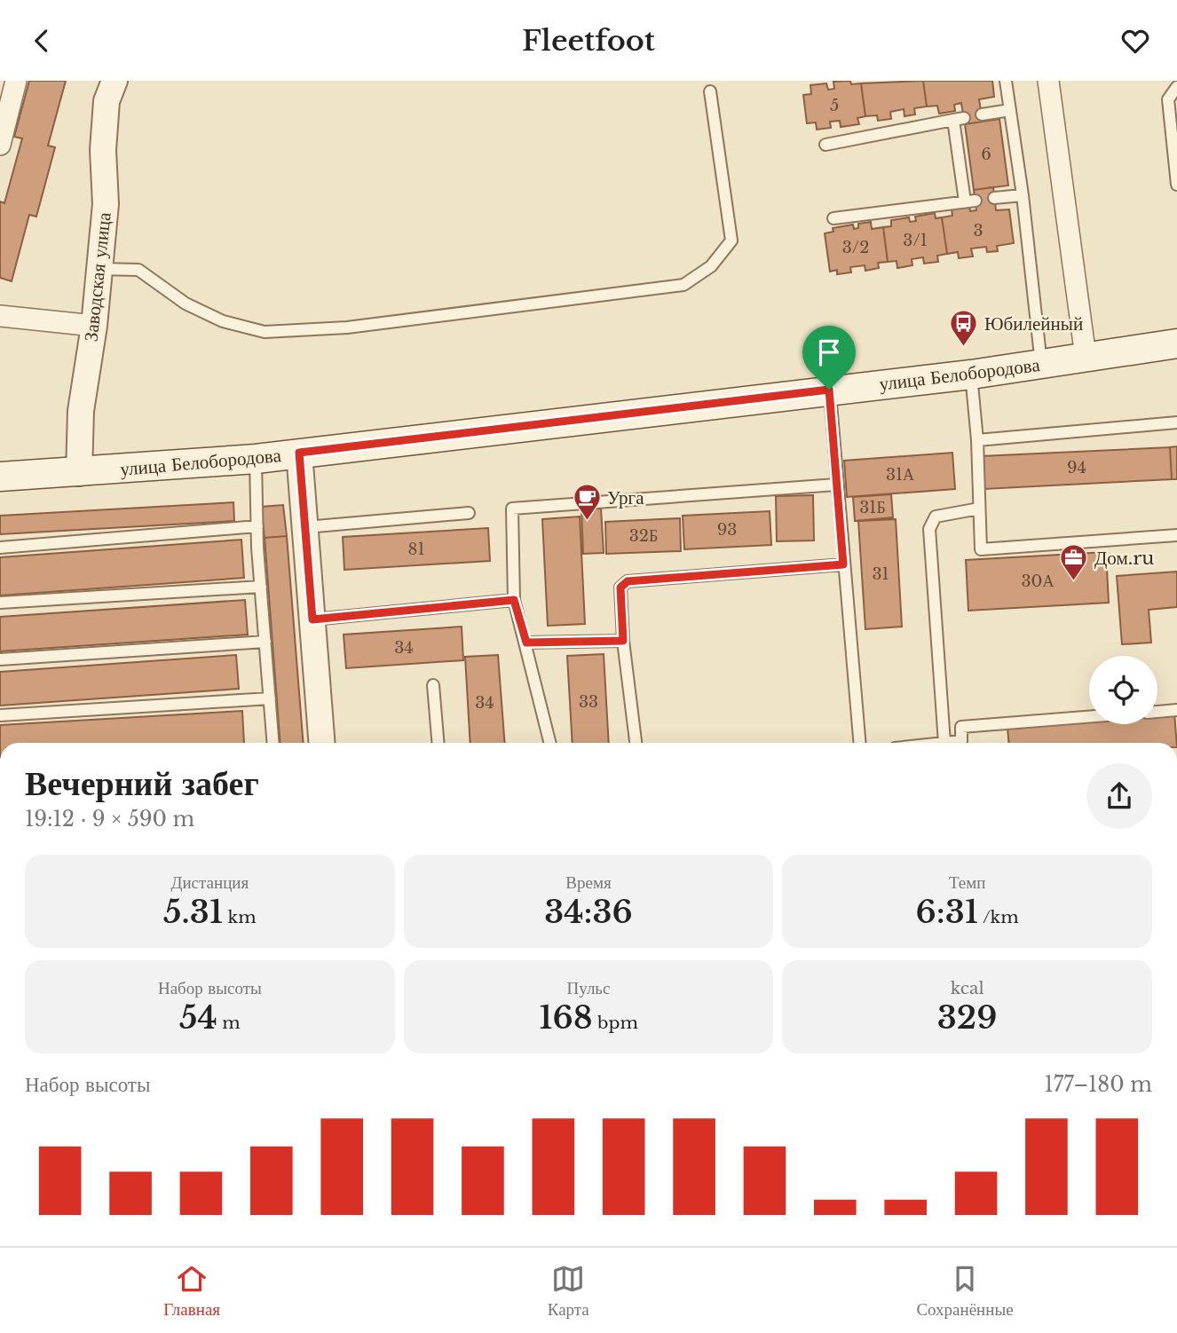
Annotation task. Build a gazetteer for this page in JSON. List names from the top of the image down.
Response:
{
  "streets": {
    "main road": ["улица Белобородова"],
    "street": ["Заводская улица"]
  },
  "crossings": [
    ["Заводская улица", "улица Белобородова"]
  ],
  "places": {
    "bus stop": ["Юбилейный"],
    "cafe": ["Урга"],
    "office": ["Дом.ru"]
  },
  "house_numbers": [
    "5",
    "6",
    "3",
    "3/1",
    "3/2",
    "94",
    "31А",
    "31Б",
    "93",
    "32Б",
    "81",
    "31",
    "30А",
    "34",
    "33",
    "34"
  ],
  "page": {
    "header": "Fleetfoot",
    "heading": ["Вечерний забег", "19:12 · 9 × 590 m"],
    "stats": [
      ["Дистанция", "5.31 km"],
      ["Время", "34:36"],
      ["Темп", "6:31 /km"],
      ["Набор высоты", "54 m"],
      ["Пульс", "168 bpm"],
      ["kcal", "329"]
    ],
    "chart": ["Набор высоты", "177–180 m"],
    "tabs": ["Главная", "Карта", "Сохранённые"]
  }
}
